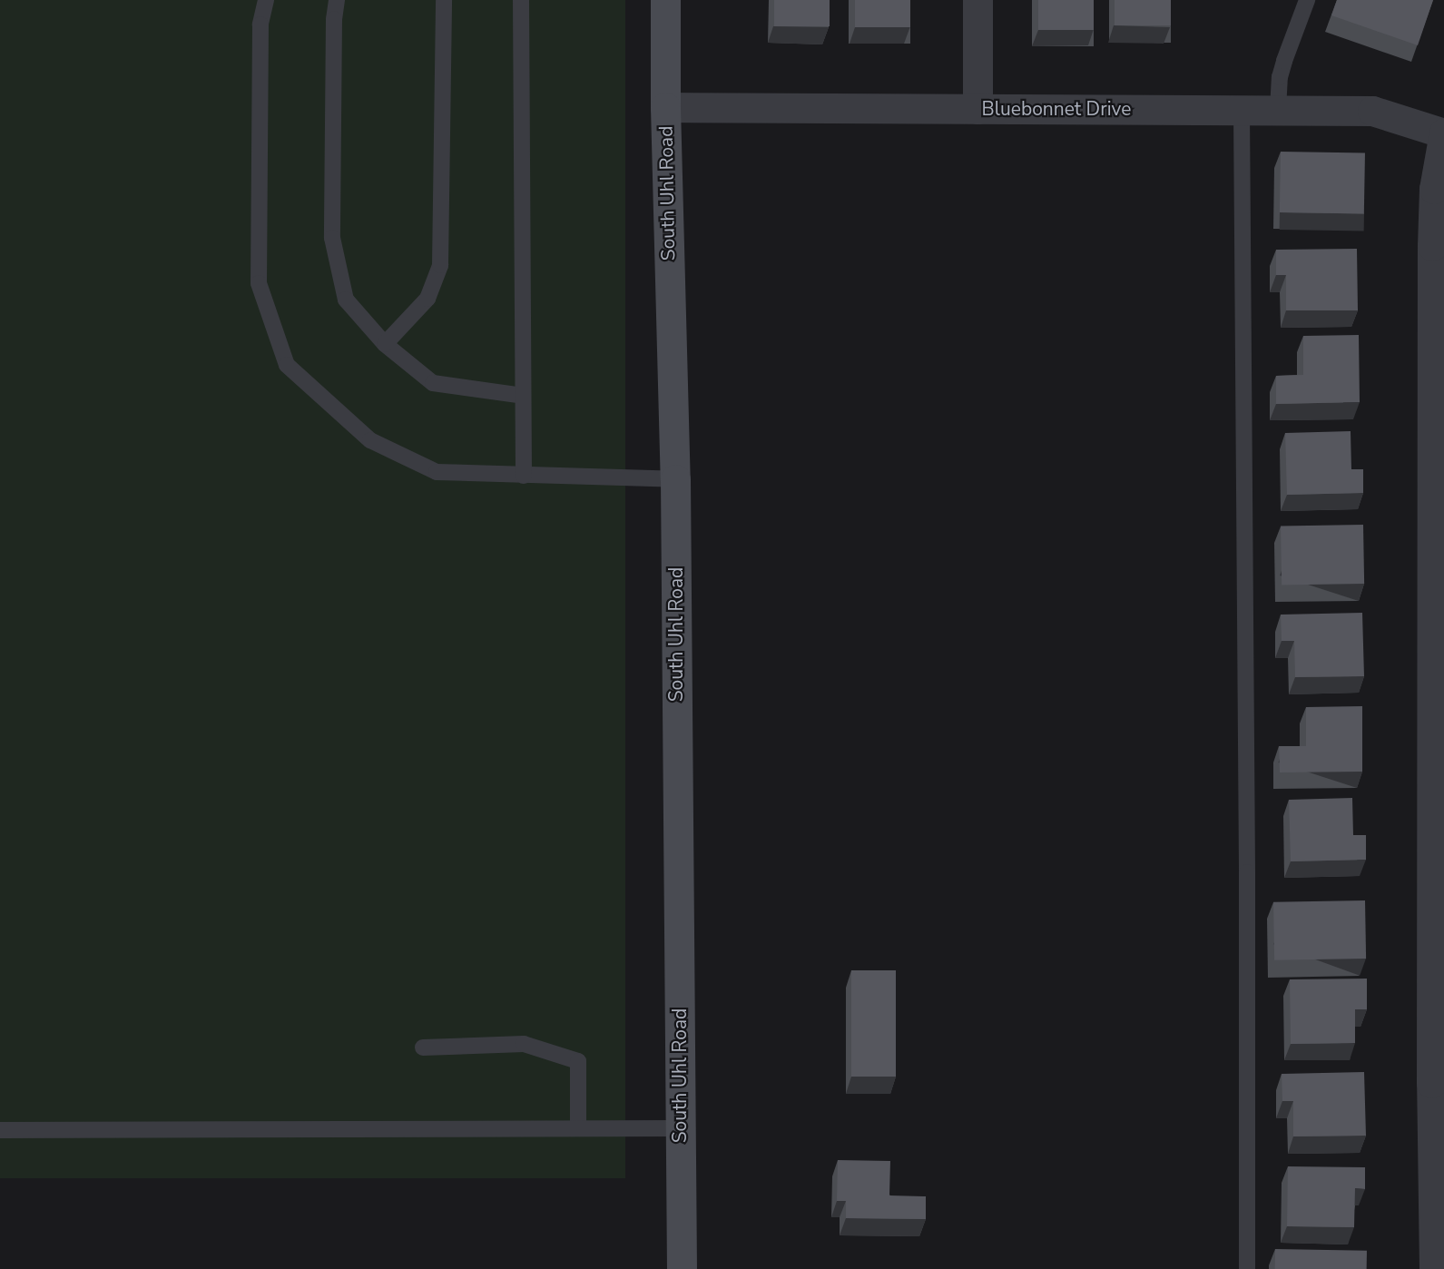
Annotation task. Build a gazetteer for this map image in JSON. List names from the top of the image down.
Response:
{
  "streets": {
    "main road": ["South Uhl Road"],
    "street": ["Bluebonnet Drive"]
  },
  "crossings": [
    ["Bluebonnet Drive", "South Uhl Road"]
  ]
}
